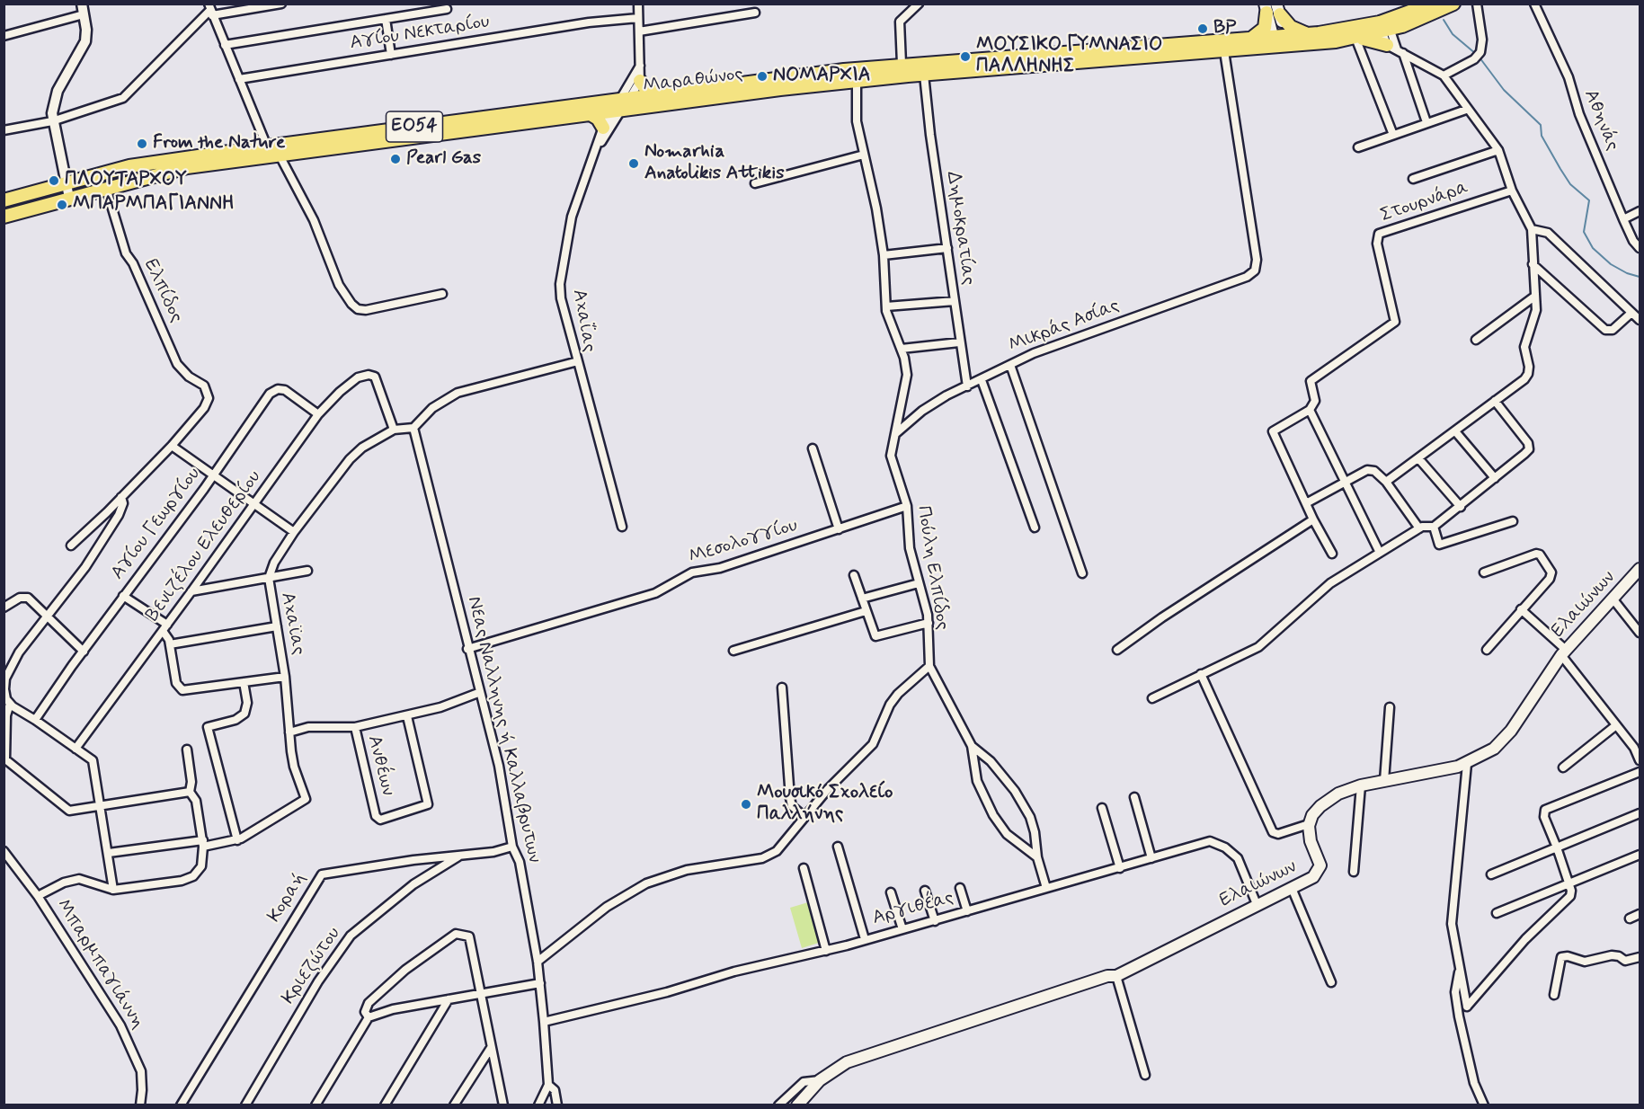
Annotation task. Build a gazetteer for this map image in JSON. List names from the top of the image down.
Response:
{
  "streets": {
    "main road": ["Μαραθώνος", "ΕΟ54", "Ελαιώνων"],
    "street": [
      "Αγίου Νεκταρίου",
      "Αθηνάς",
      "Στουρνάρα",
      "Δημοκρατίας",
      "Ελπίδος",
      "Αχαΐας",
      "Μικράς Ασίας",
      "Αγίου Γεωργίου",
      "Μεσολογγίου",
      "Βενιζέλου Ελευθερίου",
      "Πούλη Ελπίδος",
      "Αχαϊας",
      "Νεας Nαλληνης ή Καλλαβρυτων",
      "Ανθέων",
      "Κοραή",
      "Αργιθέας",
      "Μπαρμπαγιάννη",
      "Κριεζώτου"
    ]
  },
  "crossings": [
    ["Μαραθώνος", "Δημοκρατίας"],
    ["Μαραθώνος", "Ελπίδος"],
    ["Μαραθώνος", "Αχαΐας"],
    ["Μαραθώνος", "Μικράς Ασίας"],
    ["Μαραθώνος", "Πούλη Ελπίδος"],
    ["Δημοκρατίας", "Μικράς Ασίας"],
    ["Αχαΐας", "Αχαϊας"],
    ["Αχαΐας", "Νεας Nαλληνης ή Καλλαβρυτων"],
    ["Μικράς Ασίας", "Πούλη Ελπίδος"],
    ["Αγίου Γεωργίου", "Βενιζέλου Ελευθερίου"],
    ["Μεσολογγίου", "Πούλη Ελπίδος"],
    ["Μεσολογγίου", "Νεας Nαλληνης ή Καλλαβρυτων"],
    ["Βενιζέλου Ελευθερίου", "Αχαϊας"],
    ["Ελαιώνων", "Αργιθέας"],
    ["Αχαϊας", "Νεας Nαλληνης ή Καλλαβρυτων"],
    ["Νεας Nαλληνης ή Καλλαβρυτων", "Ανθέων"],
    ["Νεας Nαλληνης ή Καλλαβρυτων", "Κοραή"],
    ["Νεας Nαλληνης ή Καλλαβρυτων", "Αργιθέας"],
    ["Κοραή", "Κριεζώτου"]
  ],
  "places": [
    "BP",
    "ΜΟΥΣΙΚΟ ΓΥΜΝΑΣΙΟ ΠΑΛΛΗΝΗΣ",
    "ΝΟΜΑΡΧΙΑ",
    "From the Nature",
    "Pearl Gas",
    "Nomarhia Anatolikis Attikis",
    "ΠΛΟΥΤΑΡΧΟΥ",
    "ΜΠΑΡΜΠΑΓΙΑΝΝΗ",
    "Μουσικό Σχολείο Παλλήνης"
  ]
}
